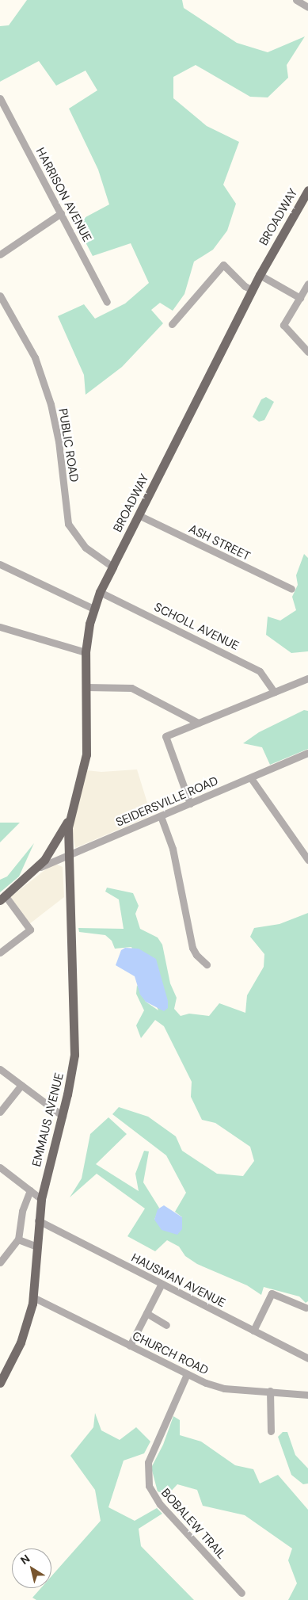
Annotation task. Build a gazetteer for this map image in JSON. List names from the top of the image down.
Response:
{
  "streets": {
    "main road": ["BROADWAY", "EMMAUS AVENUE"],
    "street": [
      "HARRISON AVENUE",
      "PUBLIC ROAD",
      "ASH STREET",
      "SCHOLL AVENUE",
      "SEIDERSVILLE ROAD",
      "HAUSMAN AVENUE",
      "CHURCH ROAD",
      "BOBALEW TRAIL"
    ]
  },
  "crossings": [
    ["BROADWAY", "PUBLIC ROAD"],
    ["BROADWAY", "ASH STREET"],
    ["BROADWAY", "SCHOLL AVENUE"],
    ["BROADWAY", "SEIDERSVILLE ROAD"],
    ["BROADWAY", "EMMAUS AVENUE"],
    ["SEIDERSVILLE ROAD", "EMMAUS AVENUE"],
    ["EMMAUS AVENUE", "HAUSMAN AVENUE"],
    ["EMMAUS AVENUE", "CHURCH ROAD"],
    ["CHURCH ROAD", "BOBALEW TRAIL"]
  ],
  "north": "top left"
}
